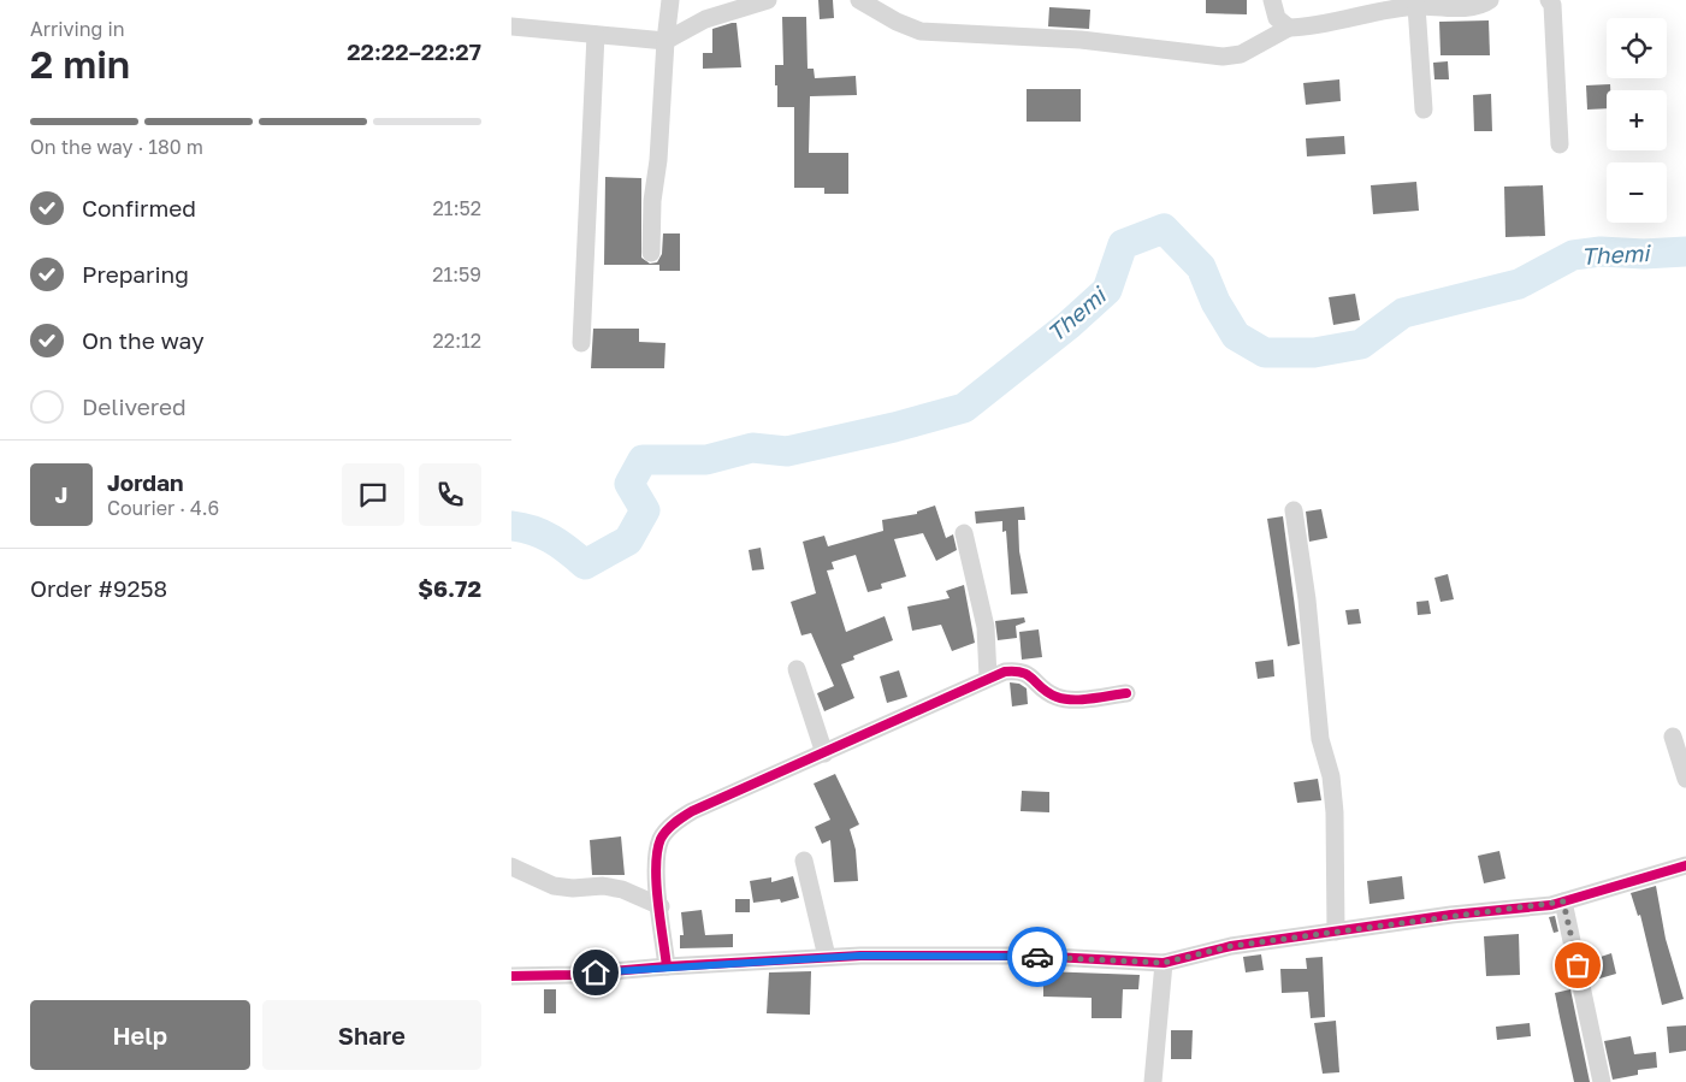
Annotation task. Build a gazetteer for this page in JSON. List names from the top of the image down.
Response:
{
  "water": ["Themi"],
  "page": {
    "heading": ["2 min", "Arriving in", "22:22–22:27"],
    "panel": [
      "Jordan",
      "Courier · 4.6",
      "Order #9258",
      "$6.72"
    ],
    "map_buttons": ["+", "−"],
    "bar": "On the way · 180 m",
    "list": [
      ["Confirmed", "21:52"],
      ["Preparing", "21:59"],
      ["On the way", "22:12"],
      "Delivered"
    ],
    "round": "J",
    "buttons": ["Help", "Share"]
  }
}
